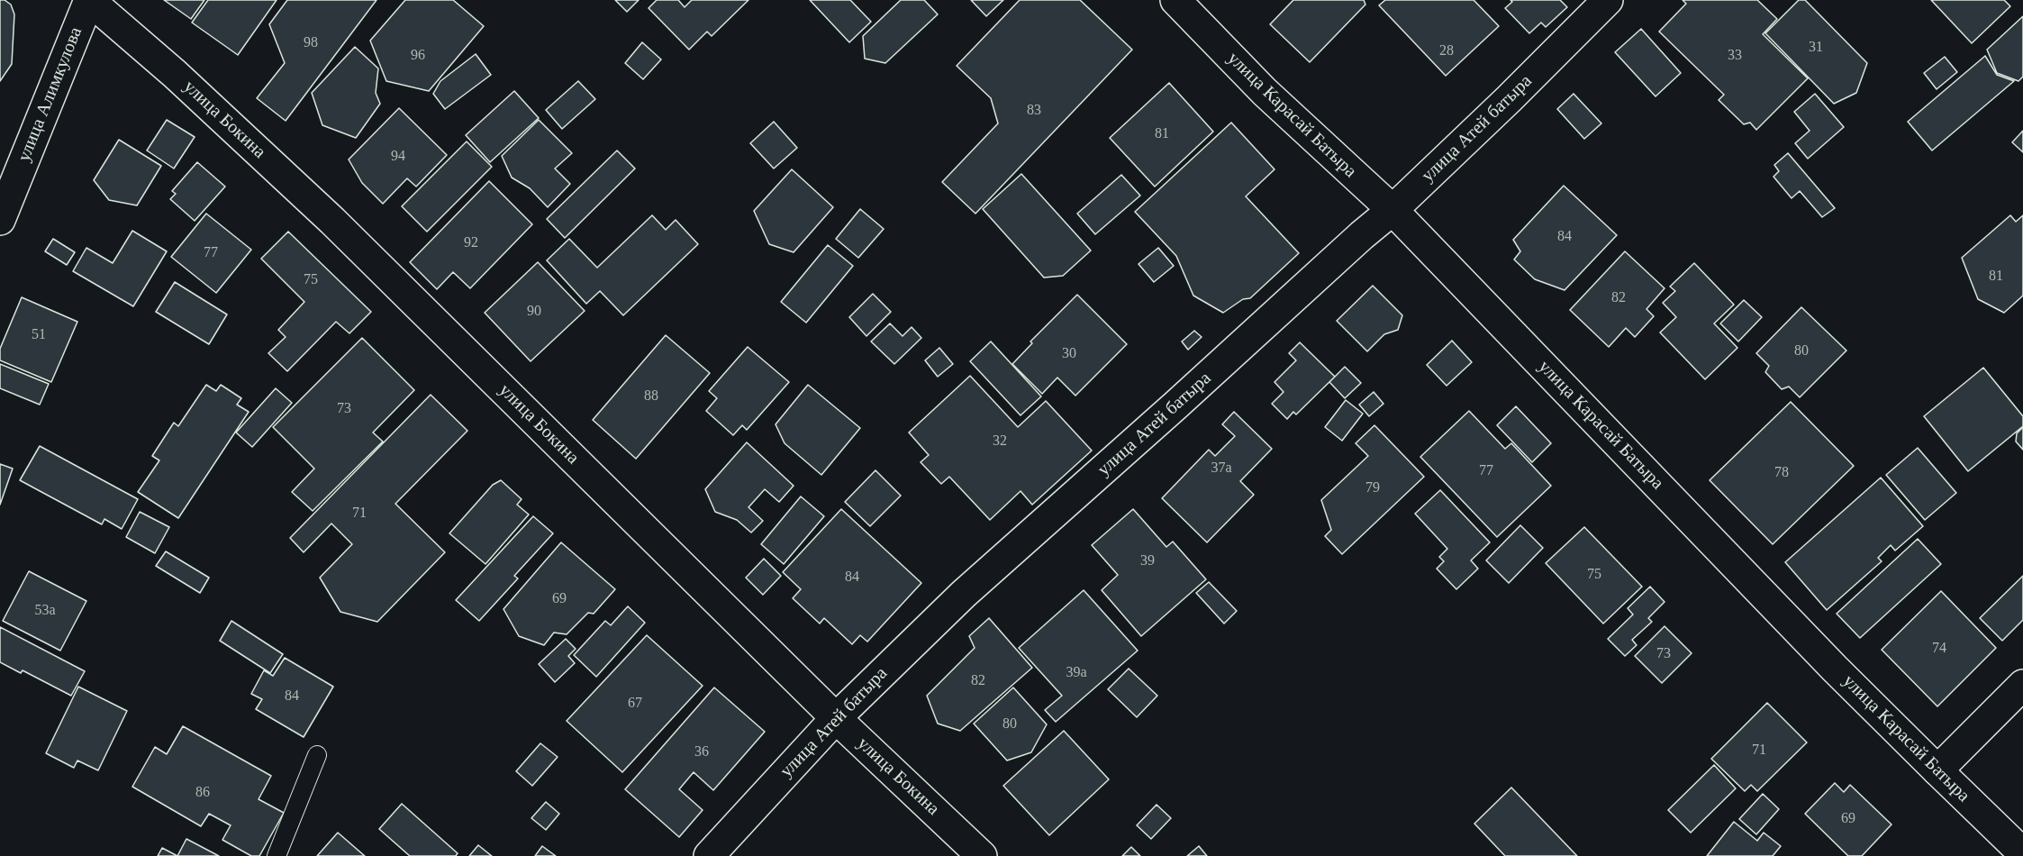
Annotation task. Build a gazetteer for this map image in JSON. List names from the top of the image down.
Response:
{
  "streets": {
    "street": [
      "улица Алимкулова",
      "улица Карасай Батыра",
      "улица Бокина",
      "улица Атей батыра"
    ]
  },
  "crossings": [
    ["улица Алимкулова", "улица Бокина"],
    ["улица Карасай Батыра", "улица Атей батыра"],
    ["улица Бокина", "улица Атей батыра"]
  ],
  "house_numbers": [
    "98",
    "31",
    "28",
    "96",
    "33",
    "83",
    "81",
    "94",
    "84",
    "92",
    "77",
    "81",
    "75",
    "82",
    "90",
    "51",
    "80",
    "30",
    "88",
    "73",
    "32",
    "37а",
    "77",
    "78",
    "79",
    "71",
    "39",
    "75",
    "84",
    "69",
    "53а",
    "74",
    "73",
    "39а",
    "82",
    "84",
    "67",
    "80",
    "71",
    "36",
    "86",
    "69"
  ]
}
